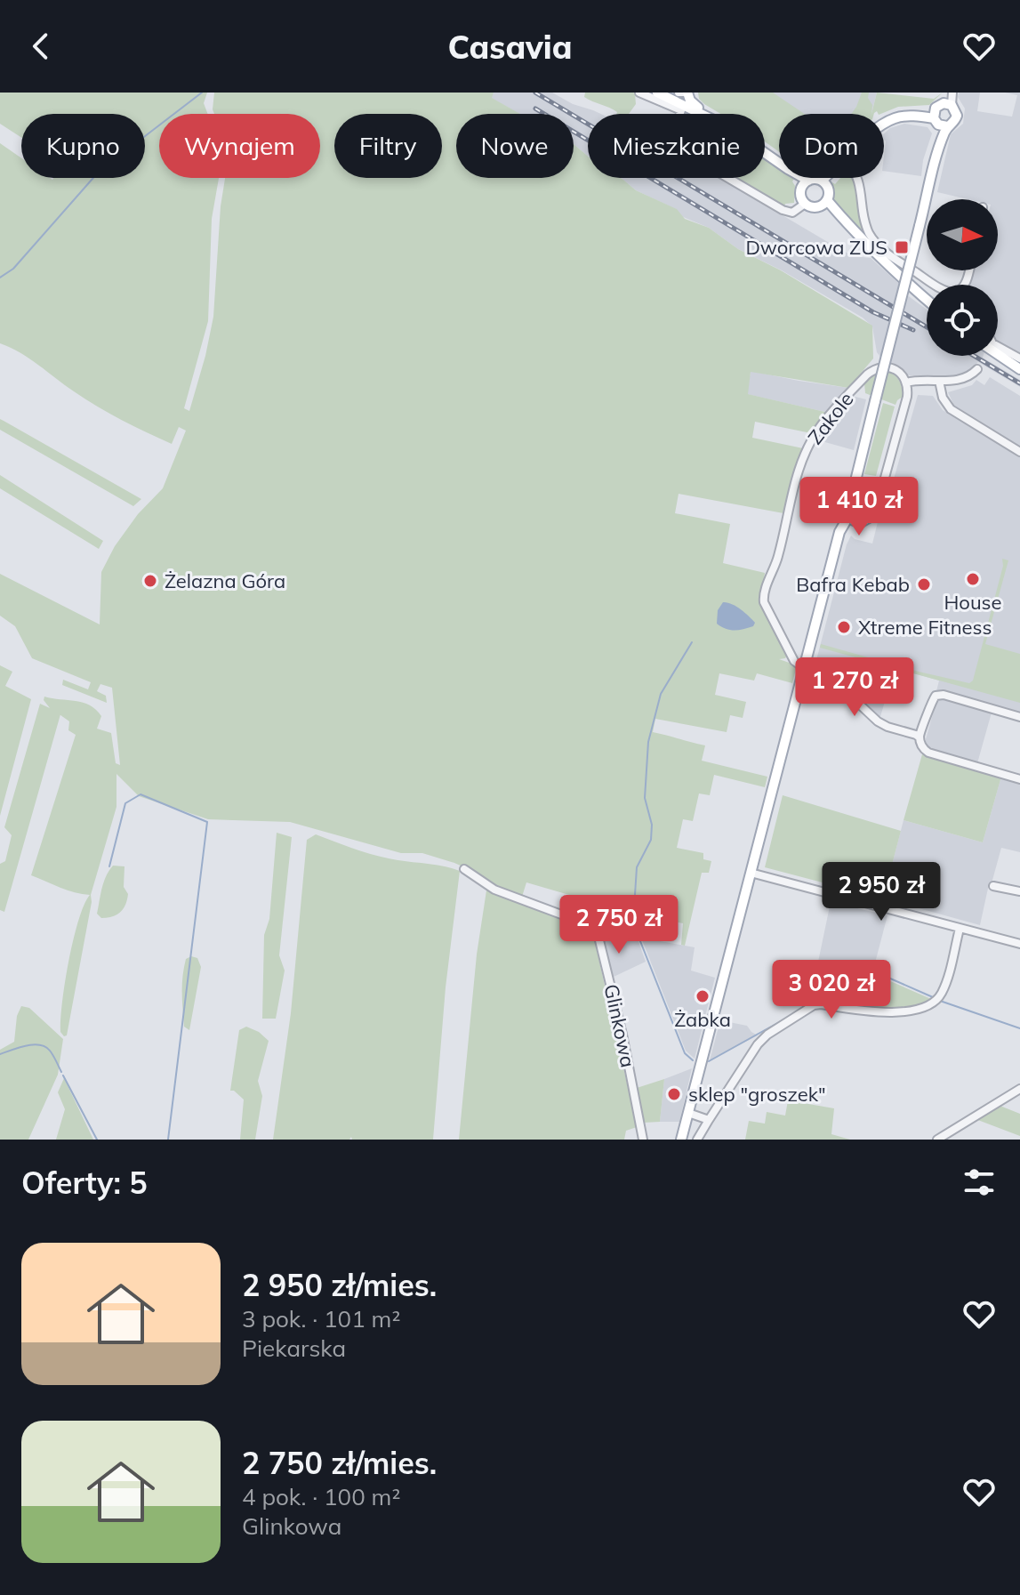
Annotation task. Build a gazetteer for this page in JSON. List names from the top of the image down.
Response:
{
  "streets": {
    "street": ["Zakole", "Glinkowa"]
  },
  "places": {
    "transit": ["Dworcowa ZUS"],
    "other": [
      "House",
      "Żelazna Góra",
      "Bafra Kebab",
      "Xtreme Fitness",
      "Żabka",
      "sklep \"groszek\""
    ]
  },
  "north": "right",
  "page": {
    "header": "Casavia",
    "chip": [
      "Kupno",
      "Wynajem",
      "Filtry",
      "Nowe",
      "Mieszkanie",
      "Dom"
    ],
    "price": [
      "1 410 zł",
      "1 270 zł",
      "2 950 zł",
      "2 750 zł",
      "3 020 zł"
    ],
    "heading": "Oferty: 5",
    "list": [
      {
        "name": "2 950 zł/mies.",
        "note": "3 pok. · 101 m² · Piekarska"
      },
      {
        "name": "2 750 zł/mies.",
        "note": "4 pok. · 100 m² · Glinkowa"
      }
    ]
  }
}
